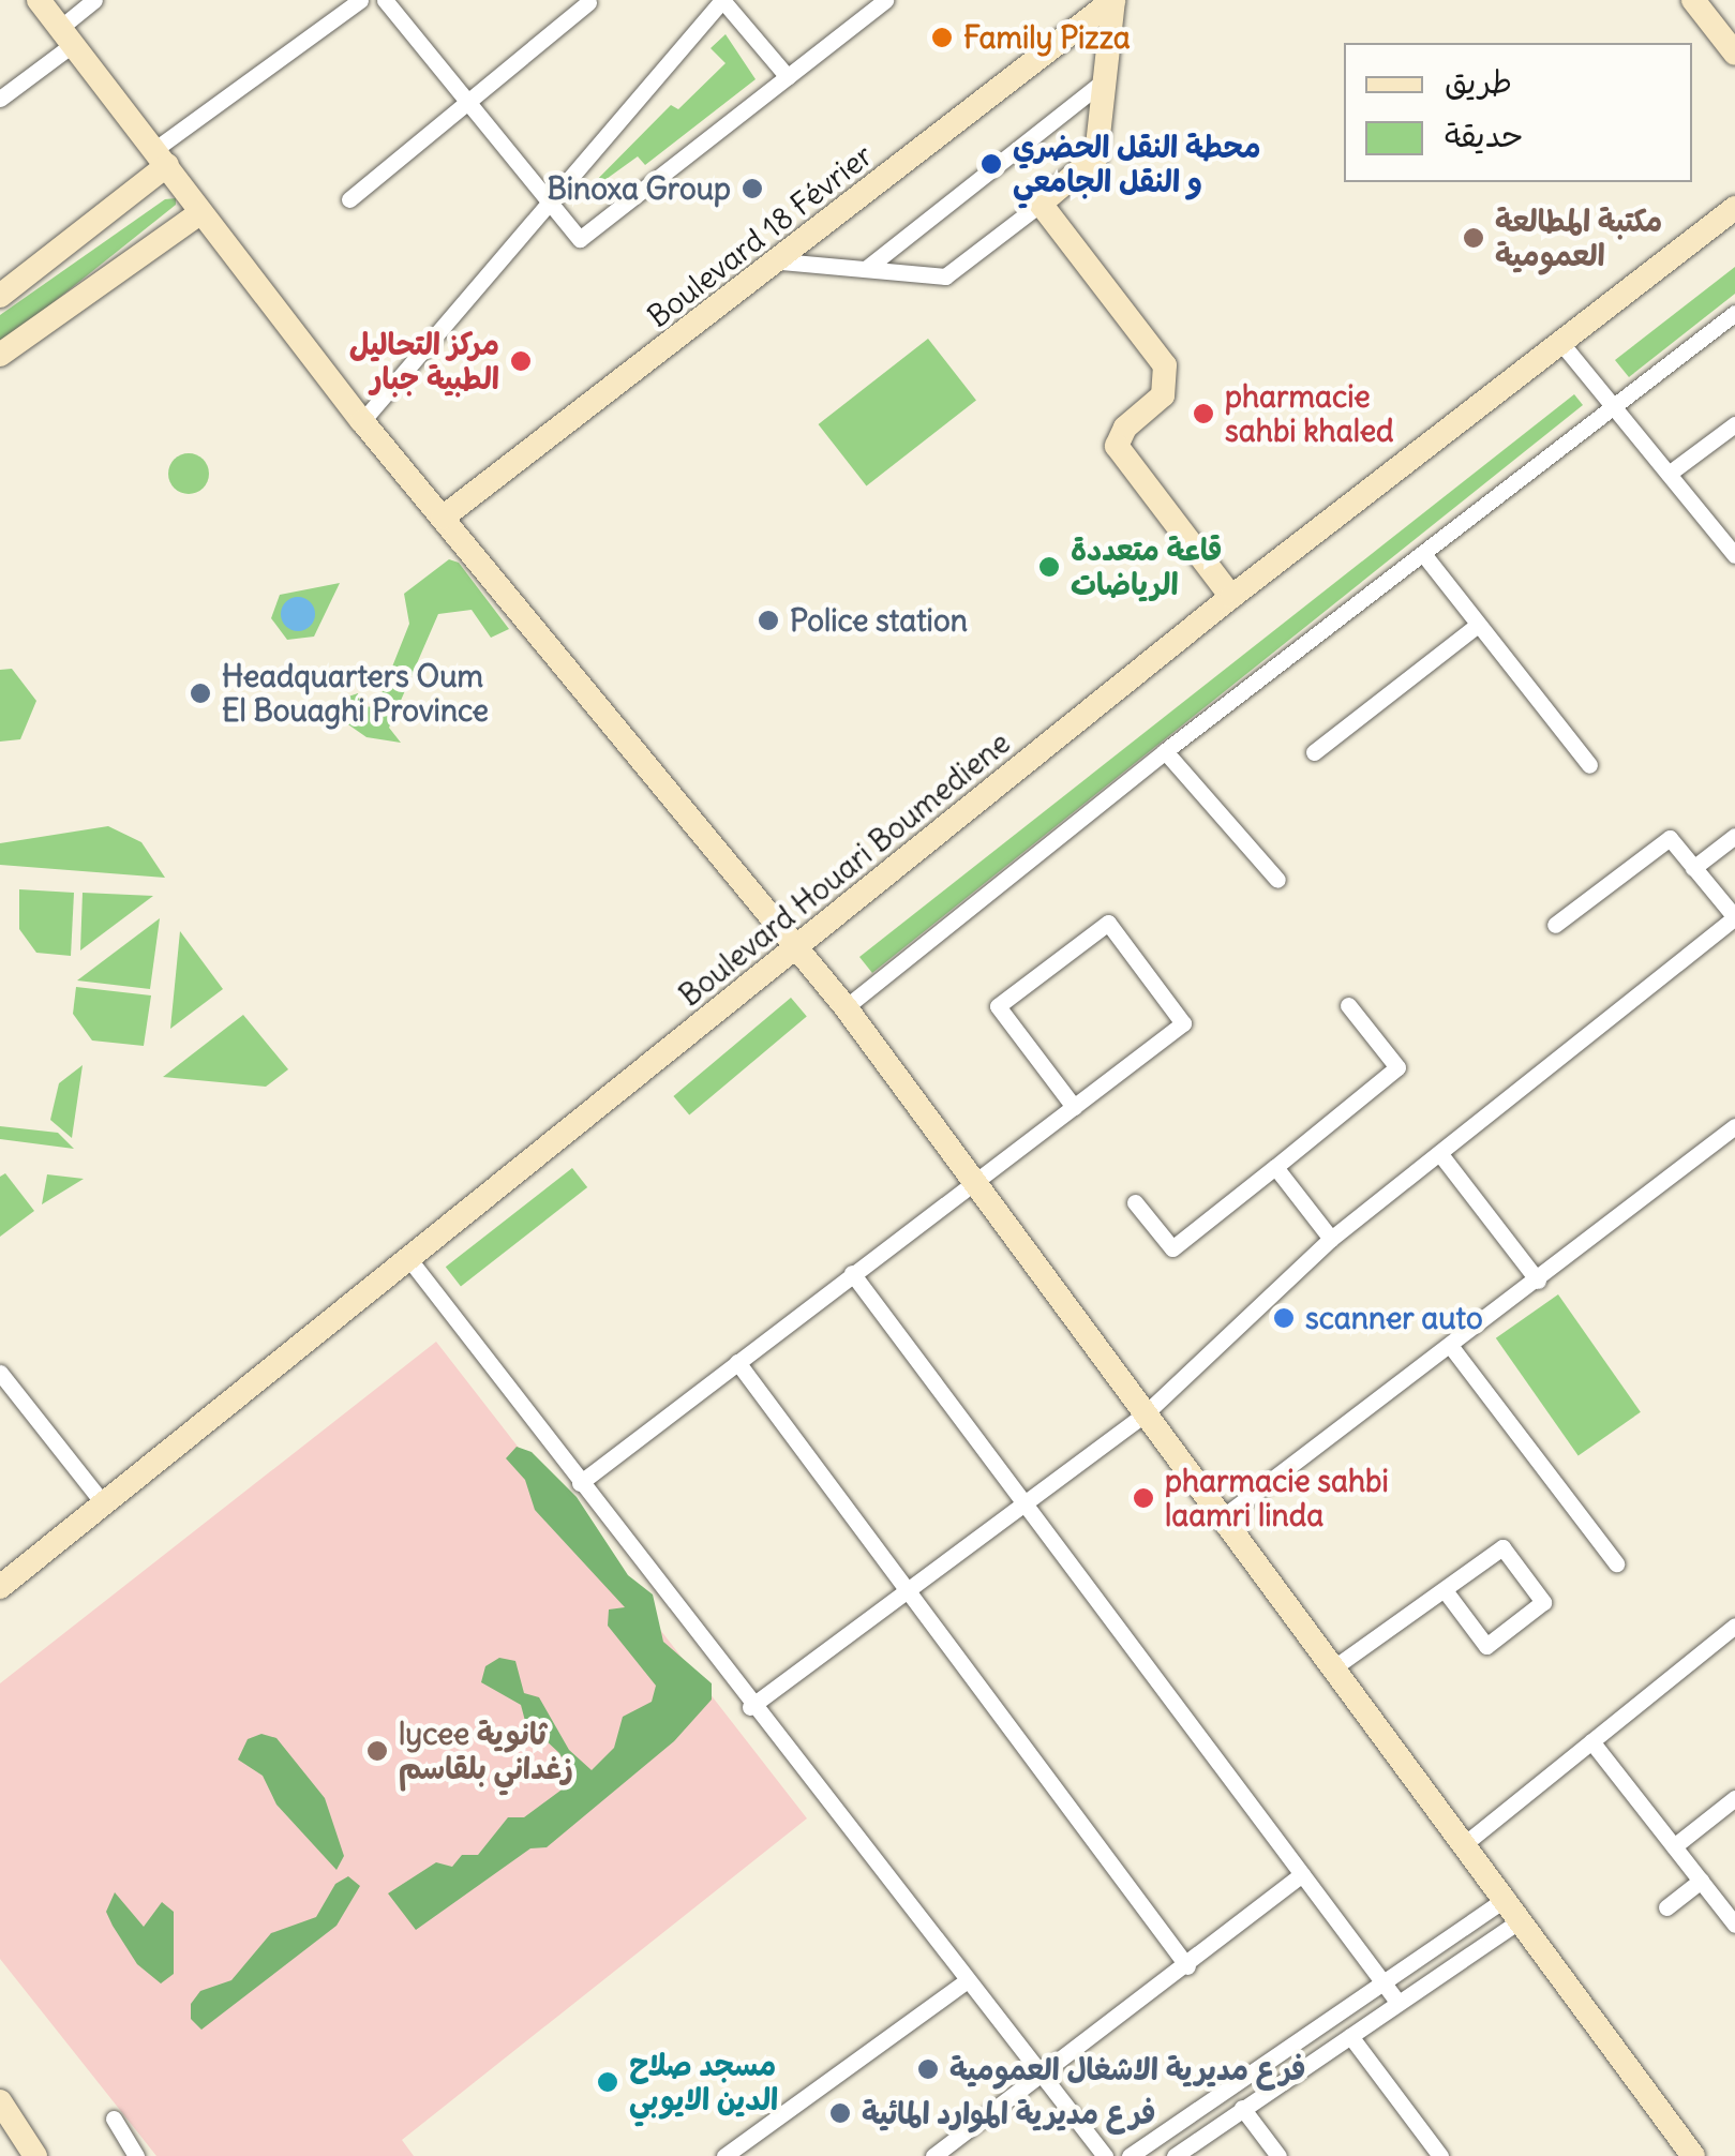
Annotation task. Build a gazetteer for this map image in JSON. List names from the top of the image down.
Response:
{
  "streets": {
    "main road": ["Boulevard 18 Février", "Boulevard Houari Boumediene"]
  },
  "places": [
    "Family Pizza",
    "محطة النقل الحضري و النقل الجامعي",
    "Binoxa Group",
    "مكتبة المطالعة العمومية",
    "مركز التحاليل الطبية جبار",
    "pharmacie sahbi khaled",
    "قاعة متعددة الرياضات",
    "Police station",
    "Headquarters Oum El Bouaghi Province",
    "scanner auto",
    "pharmacie sahbi laamri linda",
    "lycee ثانوية زغداني بلقاسم",
    "فرع مديرية الاشغال العمومية",
    "مسجد صلاح الدين الايوبي",
    "فرع مديرية الموارد المائية"
  ],
  "legend": ["طريق", "حديقة"]
}
